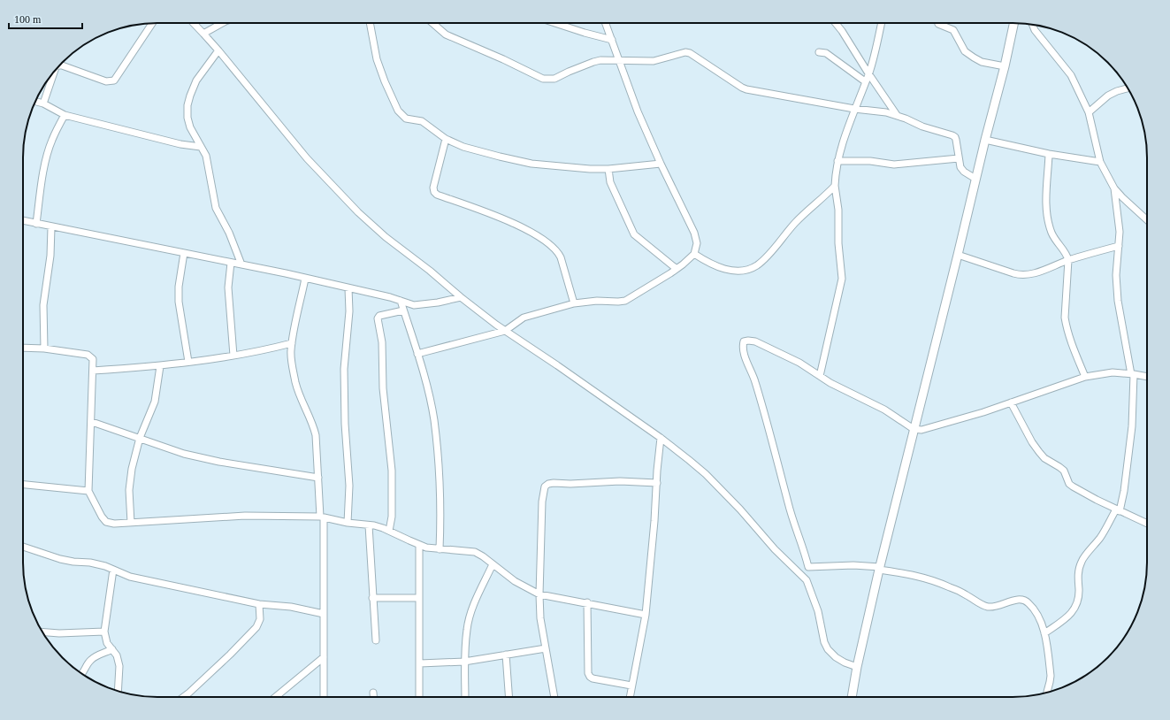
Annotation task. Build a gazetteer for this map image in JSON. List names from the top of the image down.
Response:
{
  "scale_bar": "100 m"
}
